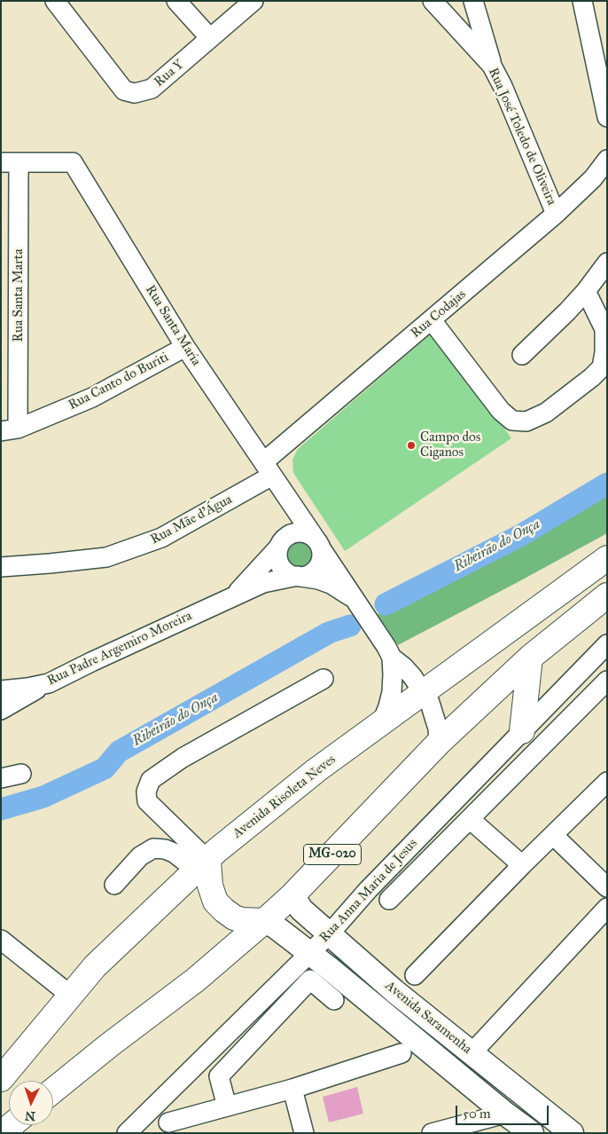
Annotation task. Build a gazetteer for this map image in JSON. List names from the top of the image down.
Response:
{
  "streets": {
    "highway": ["Avenida Risoleta Neves", "MG-020"],
    "main road": ["Avenida Saramenha"],
    "street": [
      "Rua Y",
      "Rua José Toledo de Oliveira",
      "Rua Santa Marta",
      "Rua Codajas",
      "Rua Santa Maria",
      "Rua Canto do Buriti",
      "Rua Mãe d'Água",
      "Rua Padre Argemiro Moreira",
      "Rua Anna Maria de Jesus"
    ]
  },
  "crossings": [
    ["Rua José Toledo de Oliveira", "Rua Codajas"],
    ["Rua Santa Marta", "Rua Santa Maria"],
    ["Rua Santa Marta", "Rua Canto do Buriti"],
    ["Rua Codajas", "Rua Santa Maria"],
    ["Rua Codajas", "Rua Mãe d'Água"],
    ["Rua Santa Maria", "Rua Canto do Buriti"],
    ["Rua Santa Maria", "Rua Mãe d'Água"],
    ["Rua Santa Maria", "Rua Padre Argemiro Moreira"],
    ["Rua Santa Maria", "Avenida Risoleta Neves"],
    ["Rua Santa Maria", "MG-020"],
    ["MG-020", "Avenida Saramenha"],
    ["Rua Anna Maria de Jesus", "Avenida Saramenha"]
  ],
  "water": ["Ribeirão do Onça"],
  "places": ["Campo dos Ciganos"],
  "scale_bar": "50 m",
  "north": "bottom"
}
